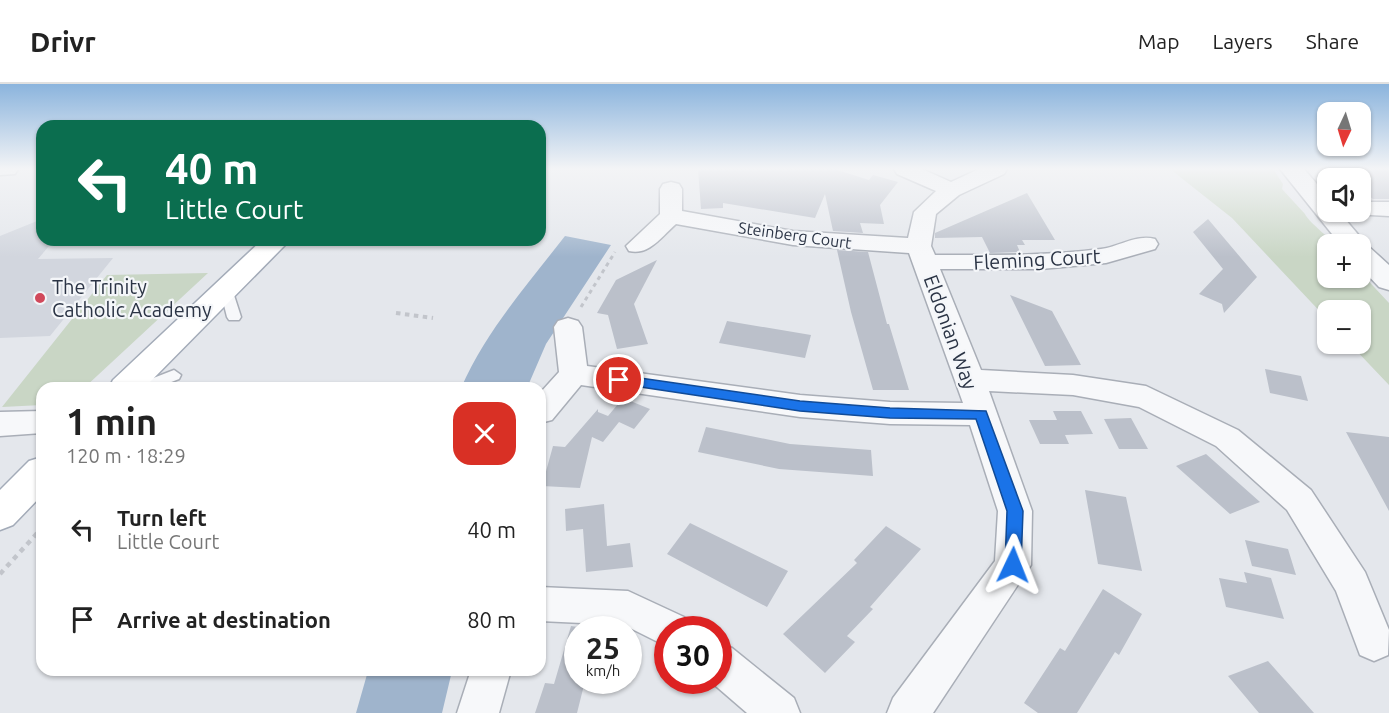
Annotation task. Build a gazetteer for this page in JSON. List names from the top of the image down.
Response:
{
  "streets": {
    "street": ["Steinberg Court", "Fleming Court", "Eldonian Way"]
  },
  "crossings": [
    ["Steinberg Court", "Fleming Court"],
    ["Steinberg Court", "Eldonian Way"],
    ["Fleming Court", "Eldonian Way"]
  ],
  "places": ["The Trinity Catholic Academy"],
  "north": "bottom",
  "page": {
    "header": "Drivr",
    "nav": ["Map", "Layers", "Share"],
    "map_buttons": ["+", "−"],
    "turn": ["40 m", "Little Court"],
    "heading": ["1 min", "120 m · 18:29"],
    "list": [
      {
        "name": "Turn left",
        "note": "Little Court",
        "value": "40 m"
      },
      {
        "name": "Arrive at destination",
        "value": "80 m"
      }
    ],
    "speed": "25 km/h",
    "limit": "30"
  }
}
